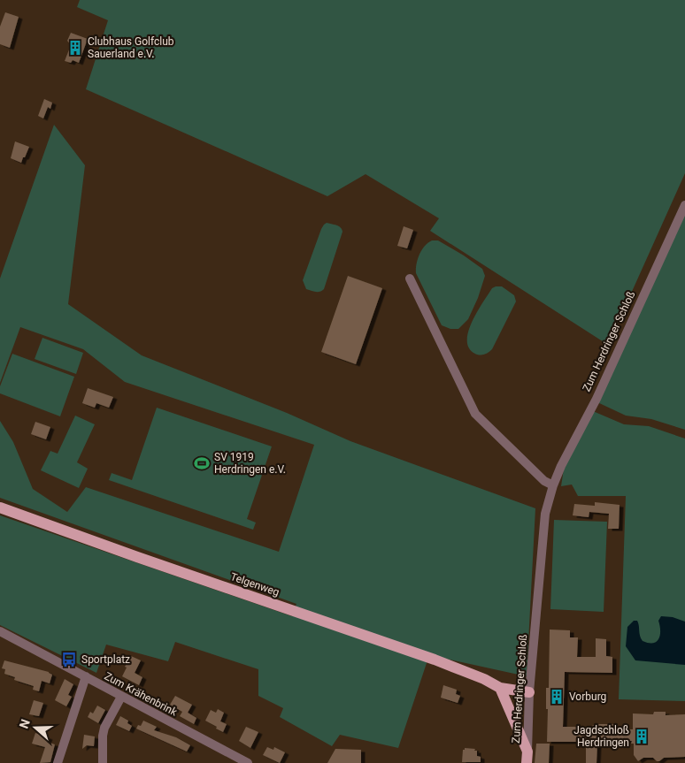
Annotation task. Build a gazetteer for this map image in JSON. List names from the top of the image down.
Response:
{
  "streets": {
    "main road": ["Zum Herdringer Schloß", "Telgenweg"],
    "street": ["Zum Krähenbrink"]
  },
  "crossings": [
    ["Zum Herdringer Schloß", "Telgenweg"]
  ],
  "places": {
    "building": ["Clubhaus Golfclub Sauerland e.V.", "Vorburg", "Jagdschloß Herdringen"],
    "sports": ["SV 1919 Herdringen e.V."],
    "bus stop": ["Sportplatz"]
  },
  "north": "left"
}
